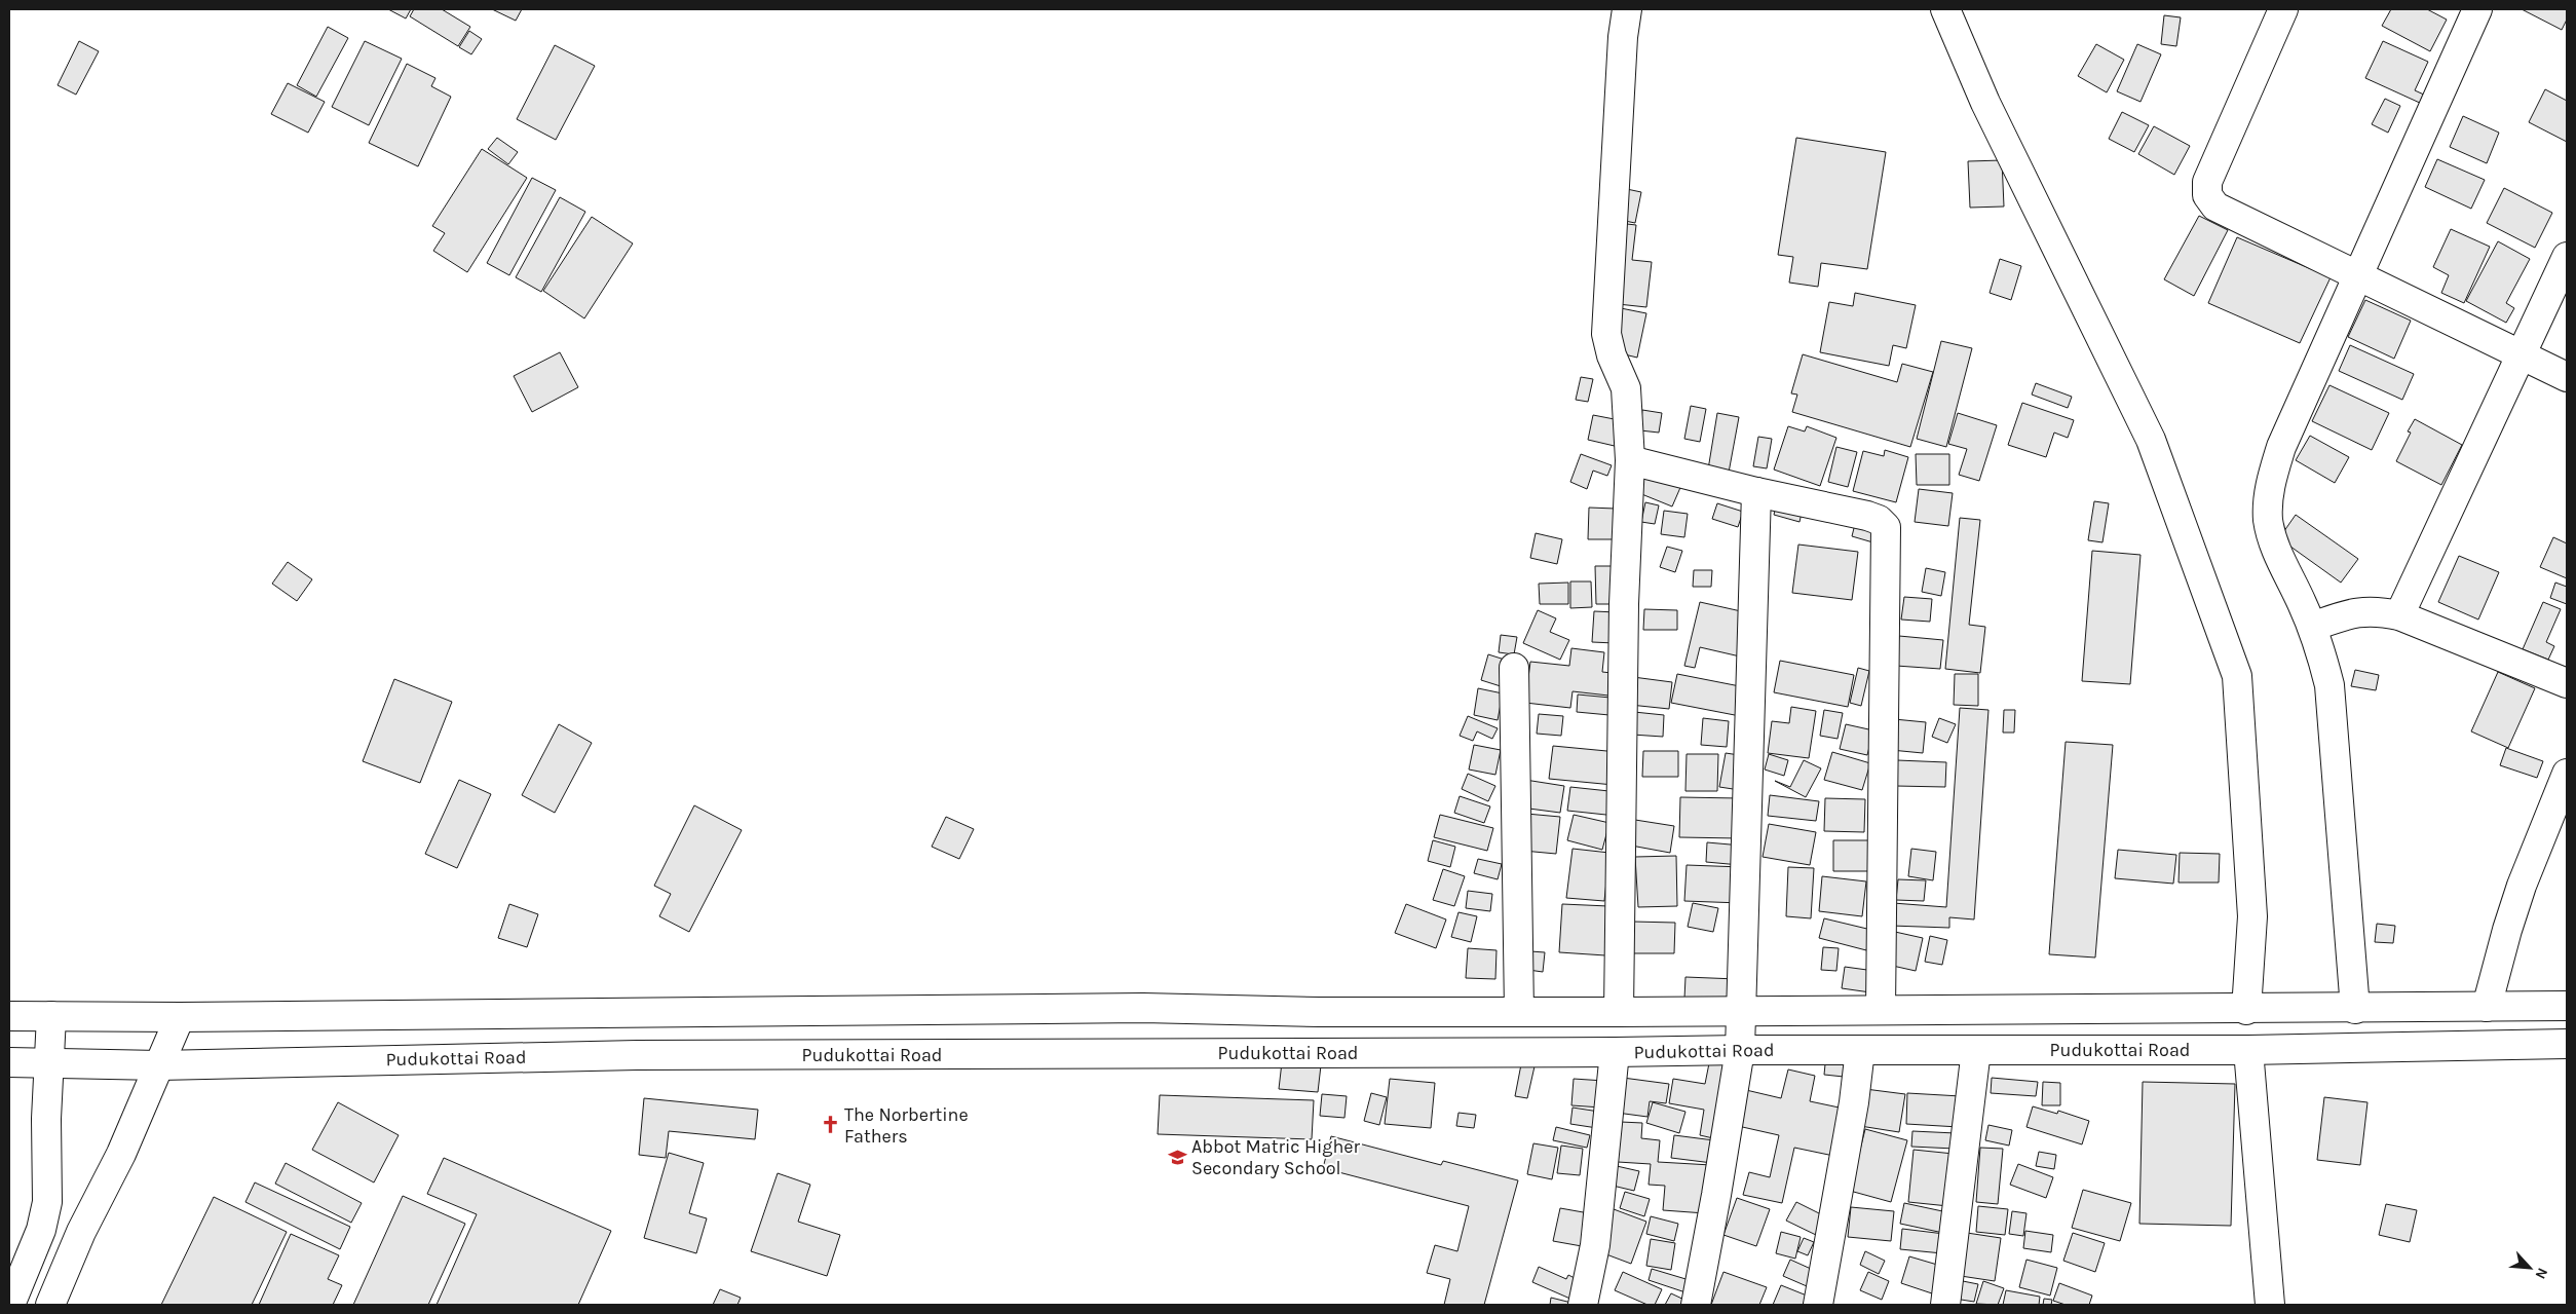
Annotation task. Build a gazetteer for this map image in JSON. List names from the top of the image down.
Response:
{
  "streets": {
    "main road": ["Pudukottai Road"]
  },
  "places": {
    "church": ["The Norbertine Fathers"],
    "school or university": ["Abbot Matric Higher Secondary School"]
  },
  "north": "bottom right"
}
